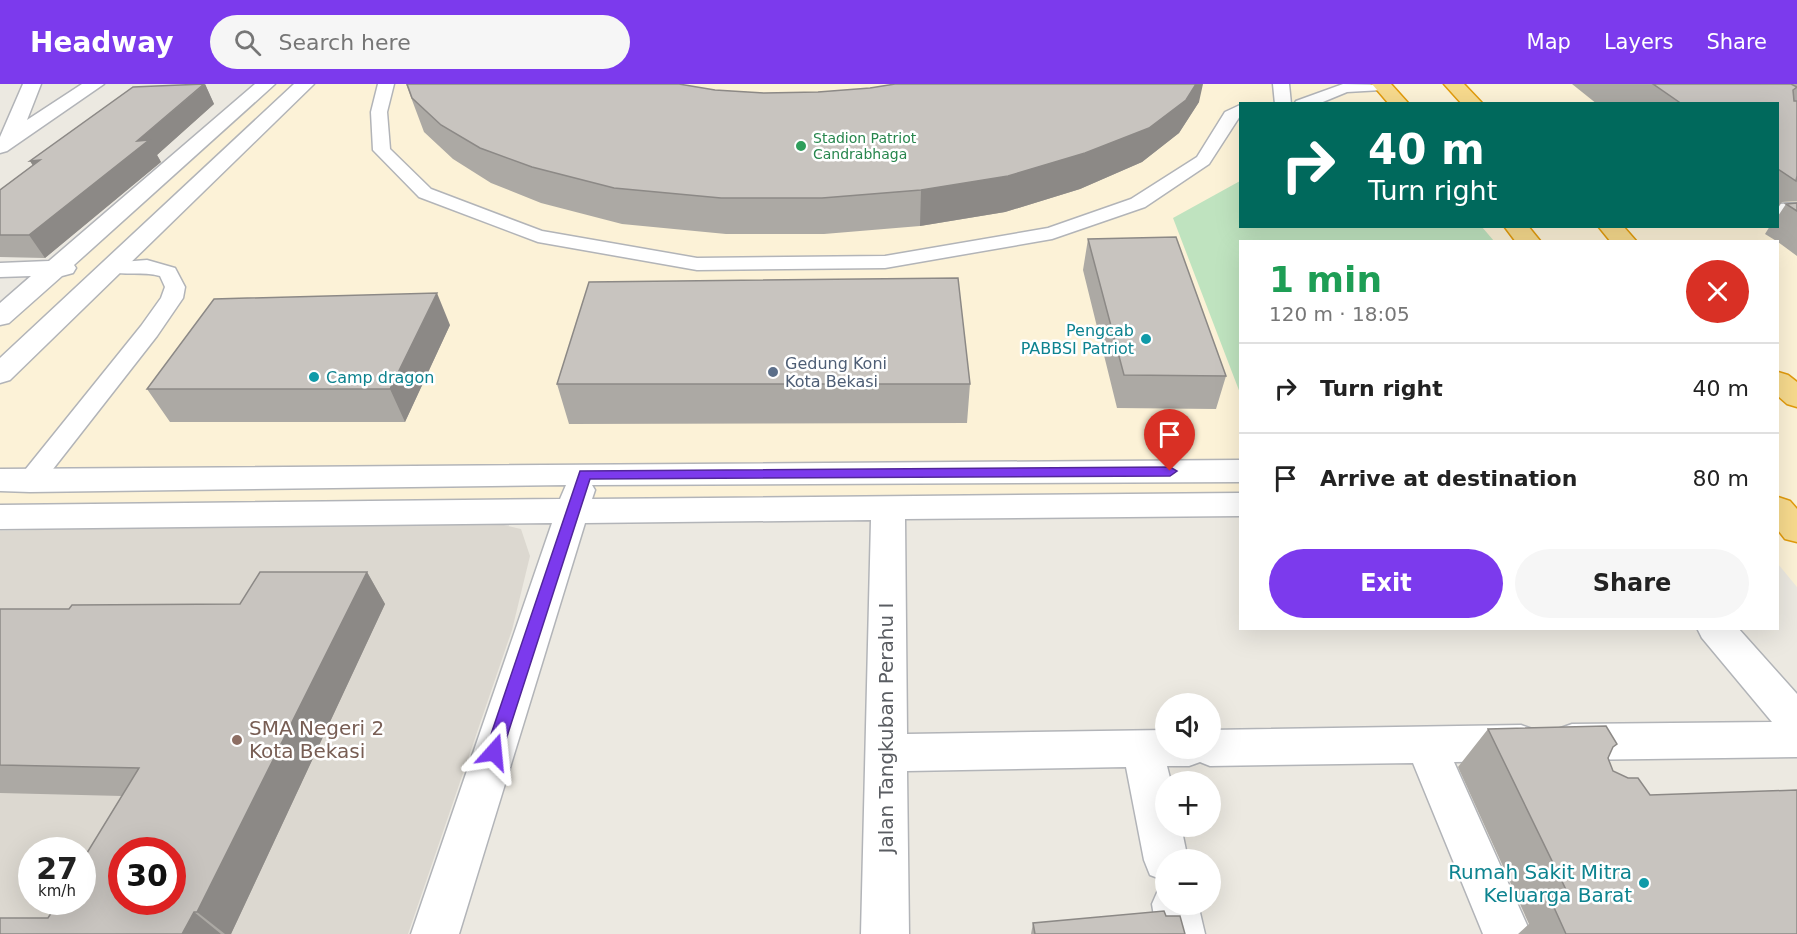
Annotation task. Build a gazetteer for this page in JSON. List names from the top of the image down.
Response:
{
  "streets": {
    "street": ["Jalan Tangkuban Perahu I"]
  },
  "places": [
    "Stadion Patriot Candrabhaga",
    "Pengcab PABBSI Patriot",
    "Gedung Koni Kota Bekasi",
    "Camp dragon",
    "SMA Negeri 2 Kota Bekasi",
    "Rumah Sakit Mitra Keluarga Barat"
  ],
  "page": {
    "header": "Headway",
    "search": "Search here",
    "nav": ["Map", "Layers", "Share"],
    "turn": ["40 m", "Turn right"],
    "heading": ["1 min", "120 m · 18:05"],
    "list": [
      {
        "name": "Turn right",
        "value": "40 m"
      },
      {
        "name": "Arrive at destination",
        "value": "80 m"
      }
    ],
    "buttons": ["Exit", "Share"],
    "map_buttons": ["+", "−"],
    "speed": "27 km/h",
    "limit": "30"
  }
}
